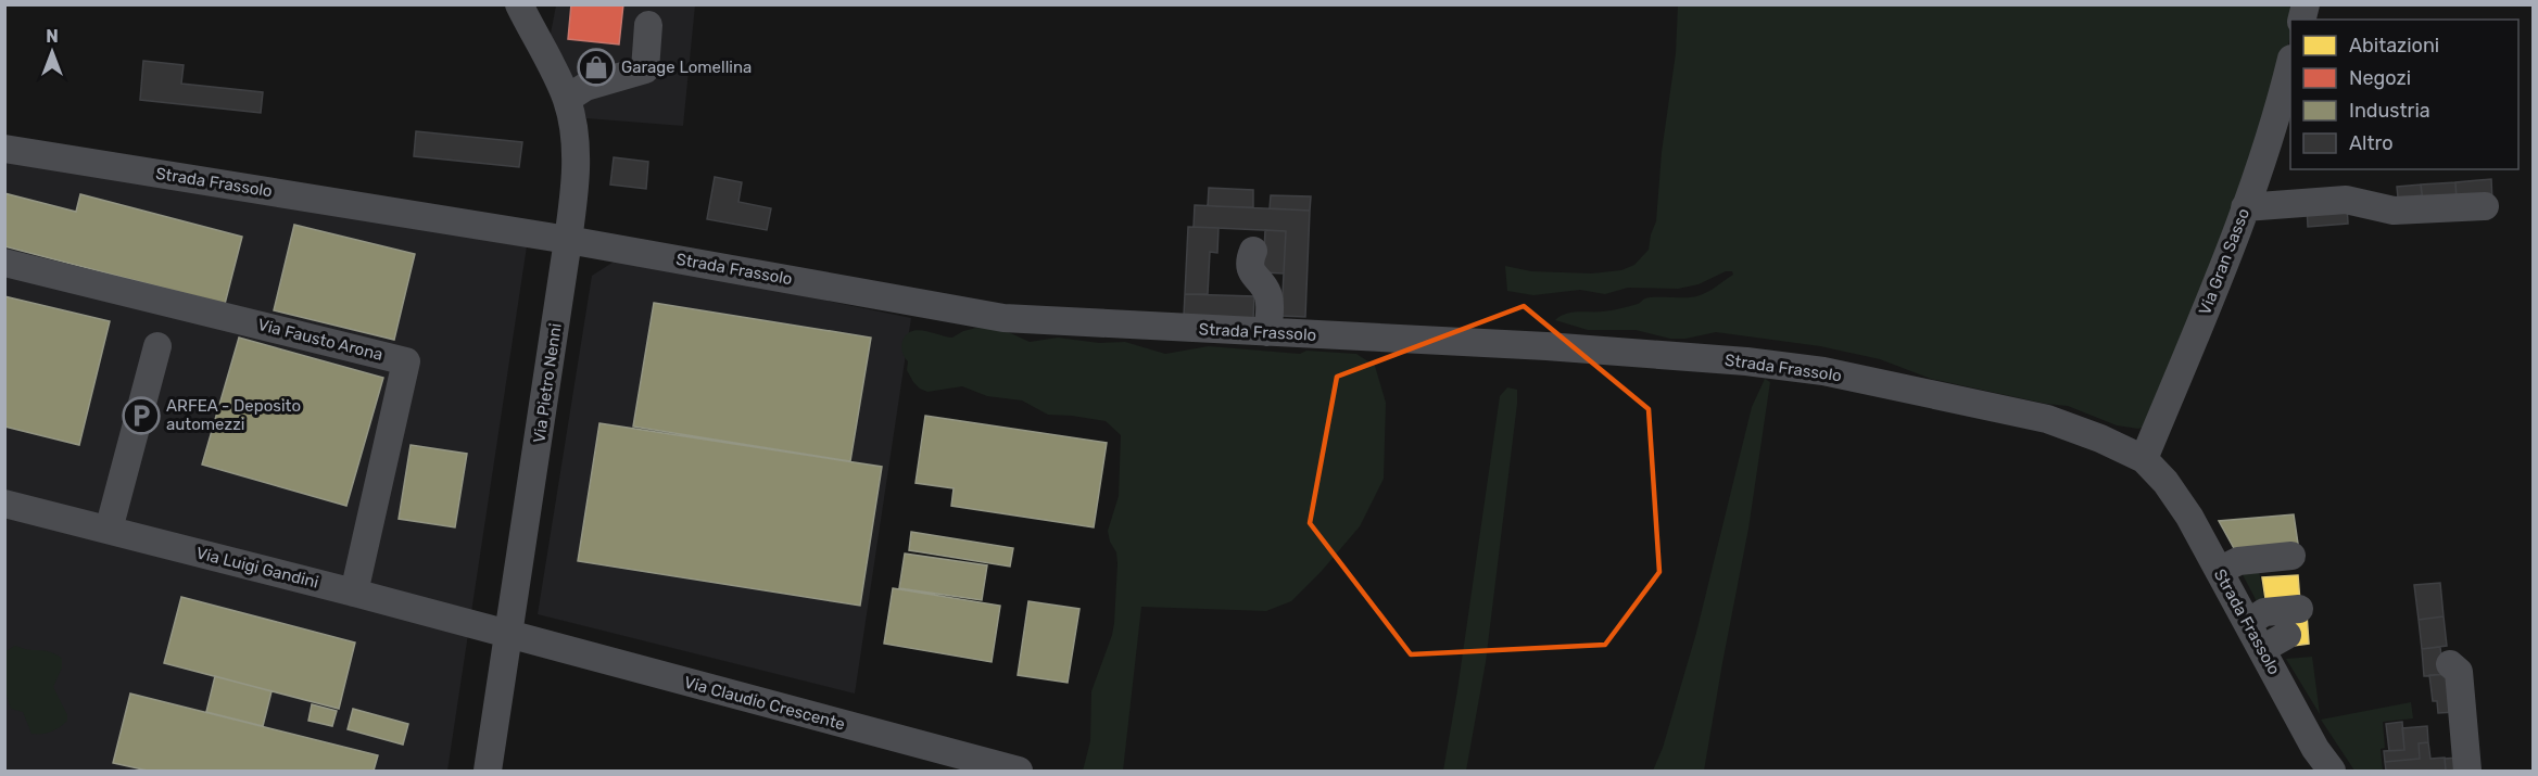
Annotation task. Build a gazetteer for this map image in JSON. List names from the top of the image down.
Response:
{
  "streets": {
    "street": [
      "Strada Frassolo",
      "Via Gran Sasso",
      "Via Fausto Arona",
      "Via Pietro Nenni",
      "Via Luigi Gandini",
      "Via Claudio Crescente"
    ]
  },
  "crossings": [
    ["Strada Frassolo", "Via Gran Sasso"],
    ["Strada Frassolo", "Via Pietro Nenni"],
    ["Via Fausto Arona", "Via Luigi Gandini"],
    ["Via Pietro Nenni", "Via Luigi Gandini"],
    ["Via Pietro Nenni", "Via Claudio Crescente"],
    ["Via Luigi Gandini", "Via Claudio Crescente"]
  ],
  "places": {
    "shop": ["Garage Lomellina"],
    "parking": ["ARFEA - Deposito automezzi"]
  },
  "legend": [
    "Abitazioni",
    "Negozi",
    "Industria",
    "Altro"
  ],
  "north": "top"
}
